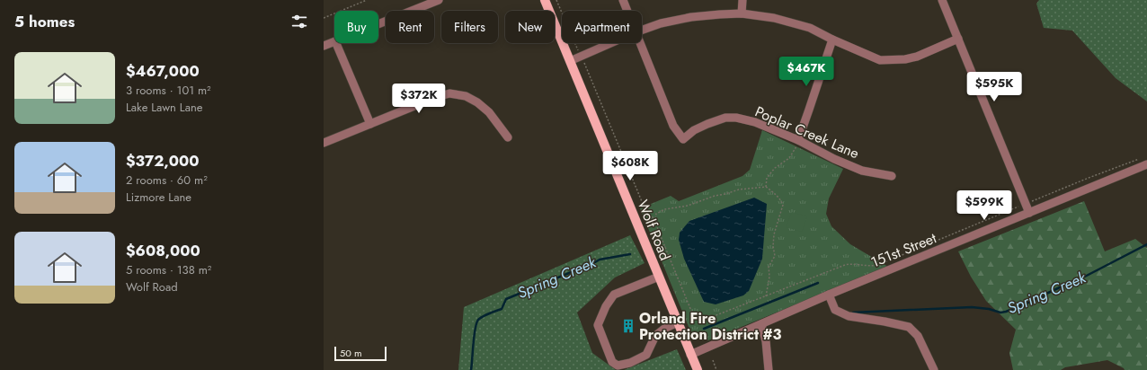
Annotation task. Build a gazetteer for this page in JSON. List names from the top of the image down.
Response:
{
  "streets": {
    "main road": ["Wolf Road"],
    "street": ["Poplar Creek Lane", "151st Street"]
  },
  "crossings": [
    ["Wolf Road", "151st Street"]
  ],
  "water": ["Spring Creek"],
  "places": {
    "building": ["Orland Fire Protection District #3"]
  },
  "scale_bar": "50 m",
  "page": {
    "heading": "5 homes",
    "chip": [
      "Buy",
      "Rent",
      "Filters",
      "New",
      "Apartment"
    ],
    "list": [
      {
        "name": "$467,000",
        "note": "3 rooms · 101 m² · Lake Lawn Lane"
      },
      {
        "name": "$372,000",
        "note": "2 rooms · 60 m² · Lizmore Lane"
      },
      {
        "name": "$608,000",
        "note": "5 rooms · 138 m² · Wolf Road"
      }
    ],
    "price": [
      "$467K",
      "$595K",
      "$372K",
      "$608K",
      "$599K"
    ],
    "scale": "50 m"
  }
}
